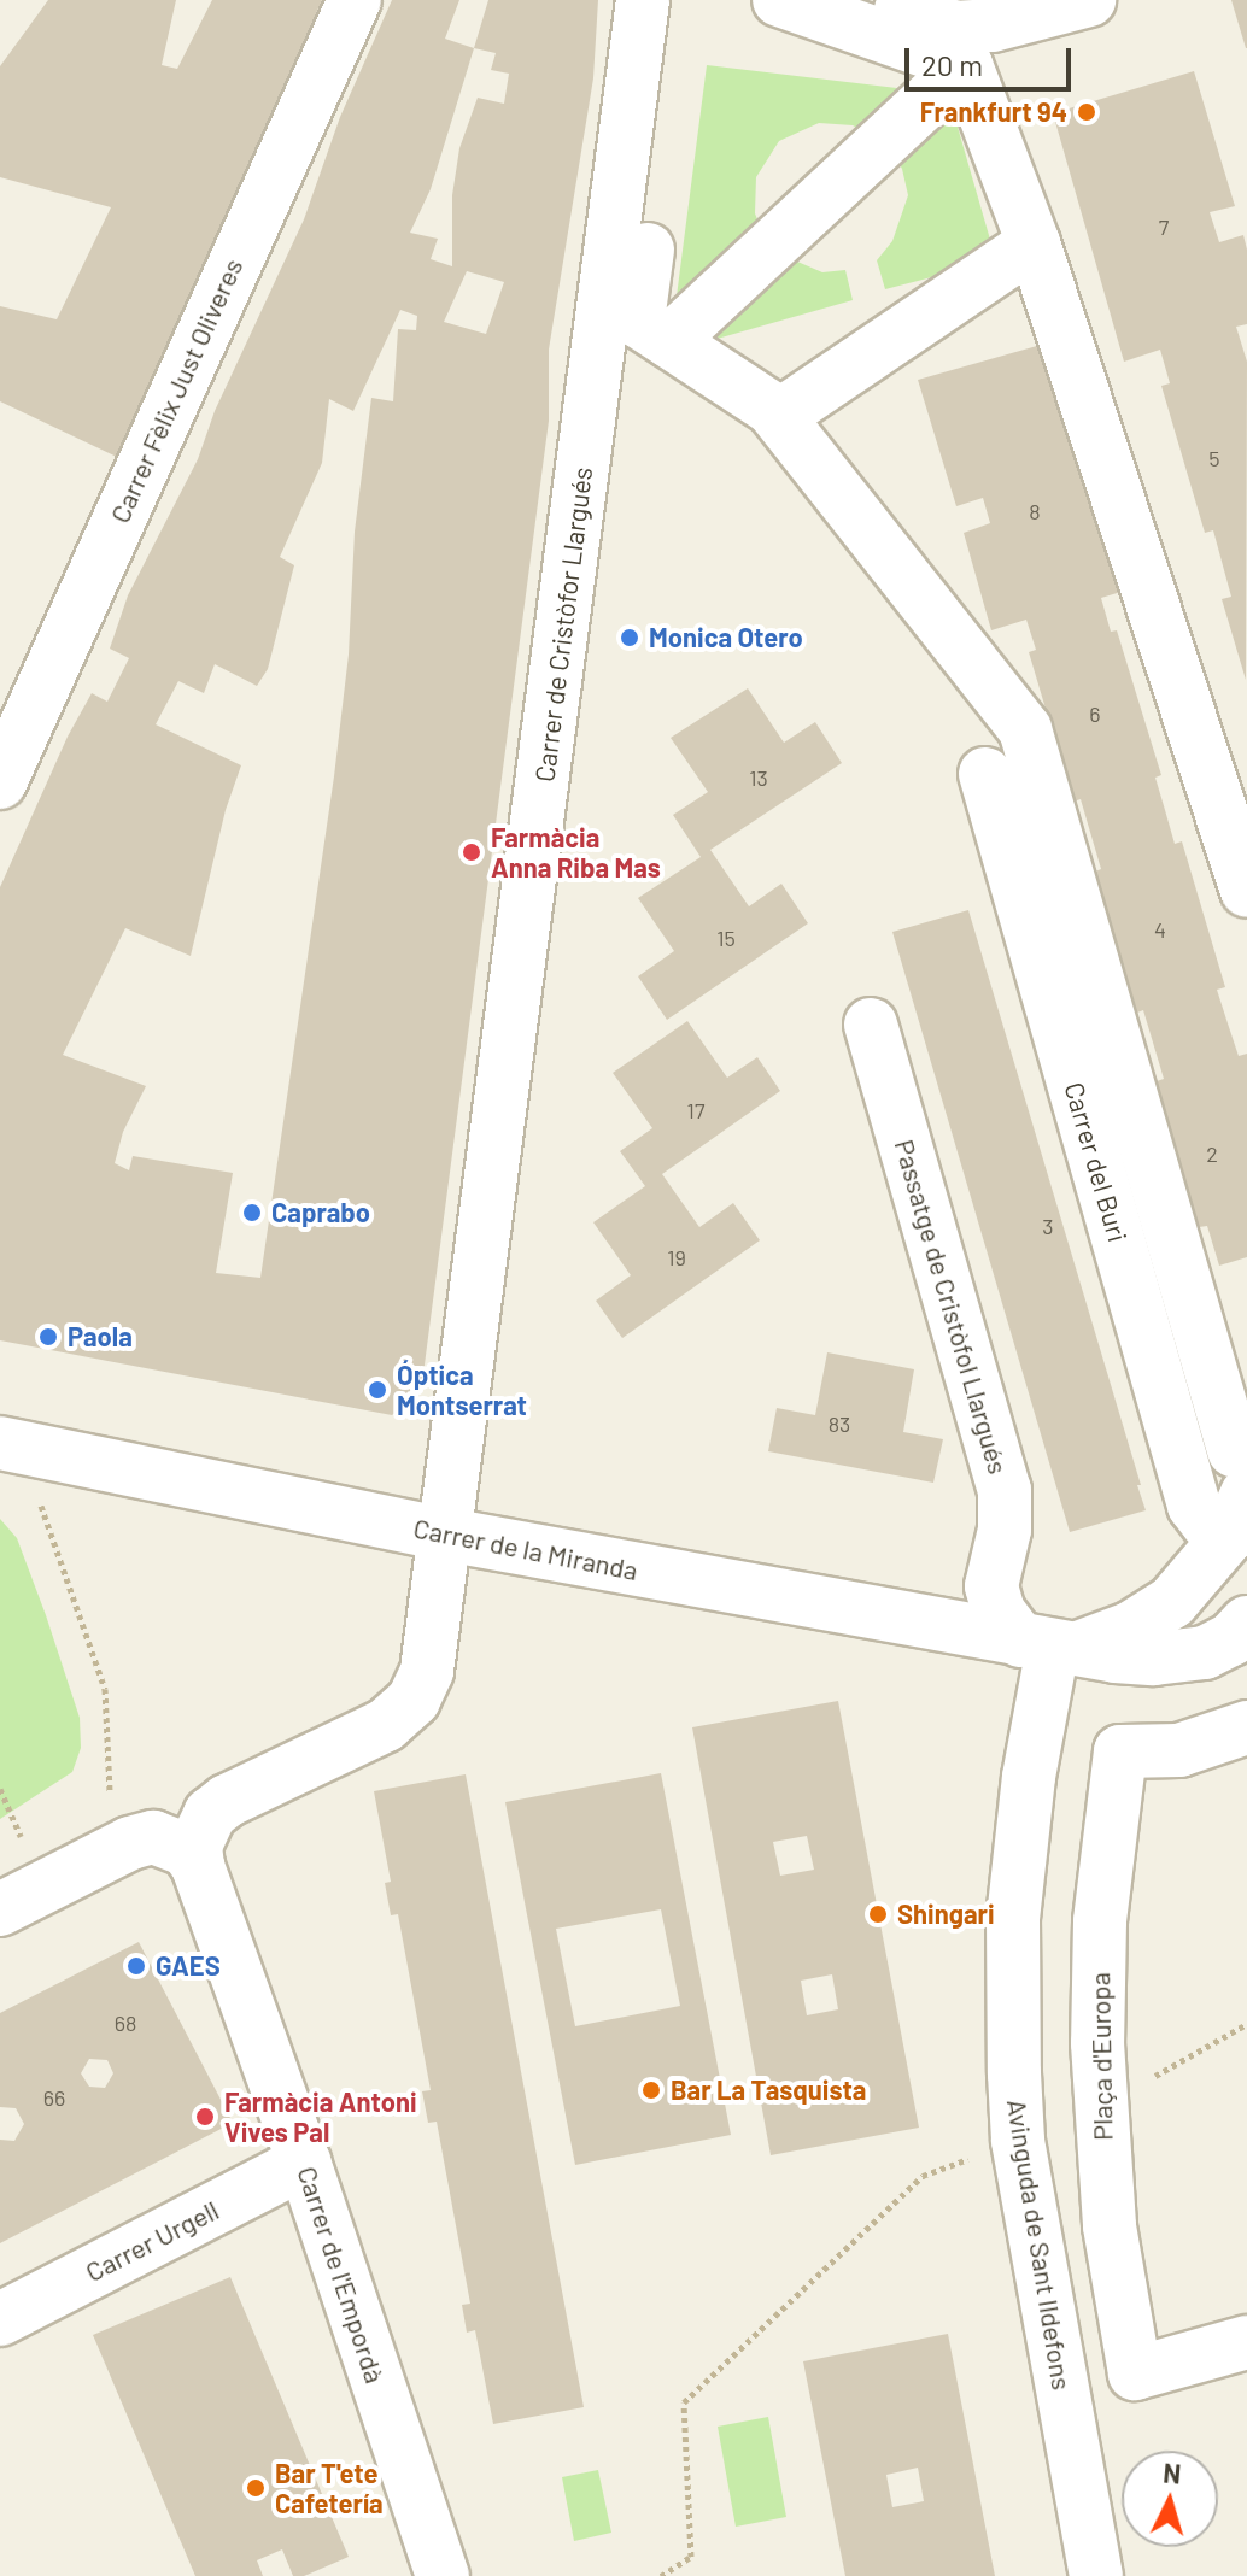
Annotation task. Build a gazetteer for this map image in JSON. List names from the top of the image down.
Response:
{
  "streets": {
    "street": [
      "Carrer Fèlix Just Oliveres",
      "Carrer de Cristòfor Llargués",
      "Carrer del Buri",
      "Passatge de Cristòfol Llargués",
      "Carrer de la Miranda",
      "Plaça d'Europa",
      "Carrer Urgell",
      "Avinguda de Sant Ildefons",
      "Carrer de l'Empordà"
    ]
  },
  "crossings": [
    ["Carrer de Cristòfor Llargués", "Carrer de la Miranda"],
    ["Carrer de Cristòfor Llargués", "Carrer de l'Empordà"],
    ["Passatge de Cristòfol Llargués", "Carrer de la Miranda"],
    ["Passatge de Cristòfol Llargués", "Avinguda de Sant Ildefons"],
    ["Carrer de la Miranda", "Avinguda de Sant Ildefons"],
    ["Carrer Urgell", "Carrer de l'Empordà"]
  ],
  "places": [
    "Frankfurt 94",
    "Monica Otero",
    "Farmàcia Anna Riba Mas",
    "Caprabo",
    "Paola",
    "Óptica Montserrat",
    "Shingari",
    "GAES",
    "Bar La Tasquista",
    "Farmàcia Antoni Vives Pal",
    "Bar T'ete Cafetería"
  ],
  "house_numbers": [
    "7",
    "5",
    "8",
    "6",
    "13",
    "4",
    "15",
    "17",
    "2",
    "3",
    "19",
    "83",
    "68",
    "66"
  ],
  "scale_bar": "20 m",
  "north": "top"
}
